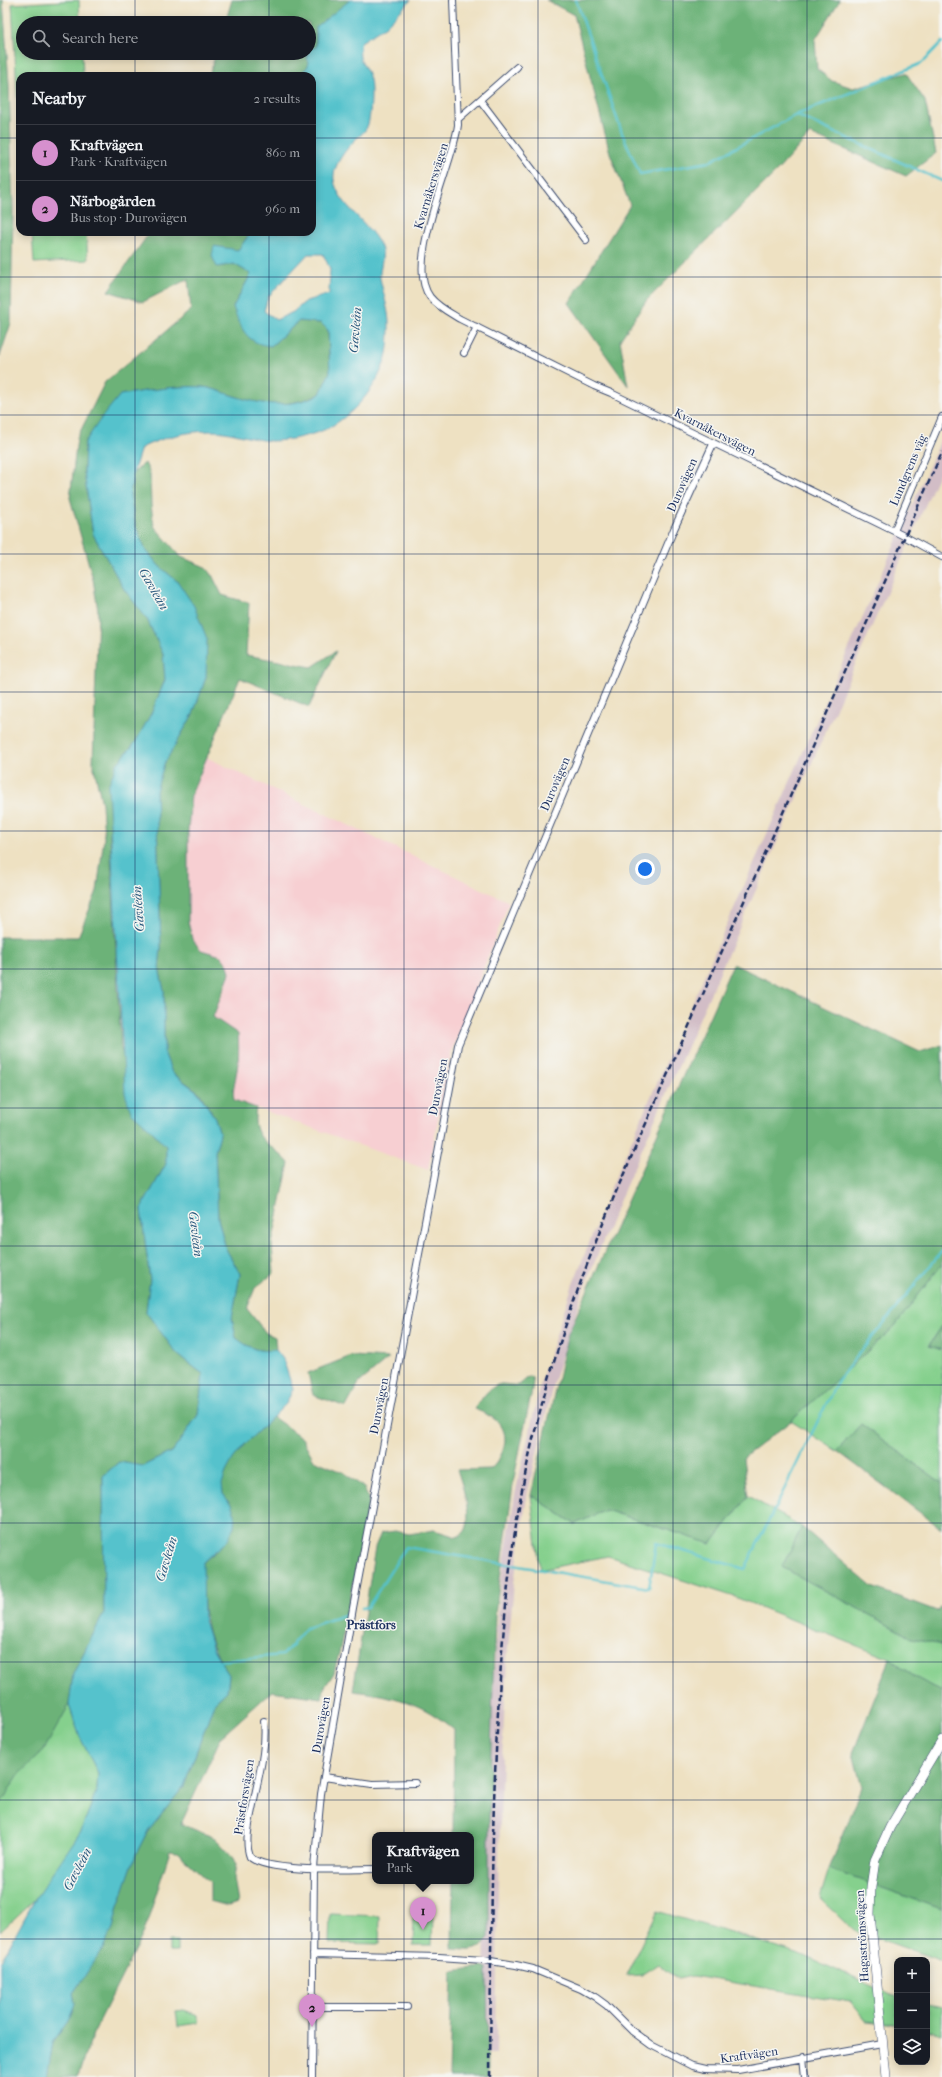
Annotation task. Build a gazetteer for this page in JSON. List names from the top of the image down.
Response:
{
  "streets": {
    "street": [
      "Kvarnåkersvägen",
      "Lundgrens väg",
      "Durovägen",
      "Prästforsvägen",
      "Hagaströmsvägen",
      "Kraftvägen"
    ]
  },
  "crossings": [
    ["Kvarnåkersvägen", "Lundgrens väg"],
    ["Kvarnåkersvägen", "Durovägen"],
    ["Durovägen", "Prästforsvägen"],
    ["Durovägen", "Kraftvägen"],
    ["Hagaströmsvägen", "Kraftvägen"]
  ],
  "districts": ["Prästfors"],
  "water": ["Gavleån"],
  "page": {
    "search": "Search here",
    "heading": ["Nearby", "2 results"],
    "list": [
      {
        "mark": "1",
        "name": "Kraftvägen",
        "note": "Park · Kraftvägen",
        "value": "860 m"
      },
      {
        "mark": "2",
        "name": "Närbogården",
        "note": "Bus stop · Durovägen",
        "value": "960 m"
      }
    ],
    "popup": ["Kraftvägen", "Park"],
    "pins": ["1", "2"],
    "map_buttons": ["+", "−"]
  }
}
